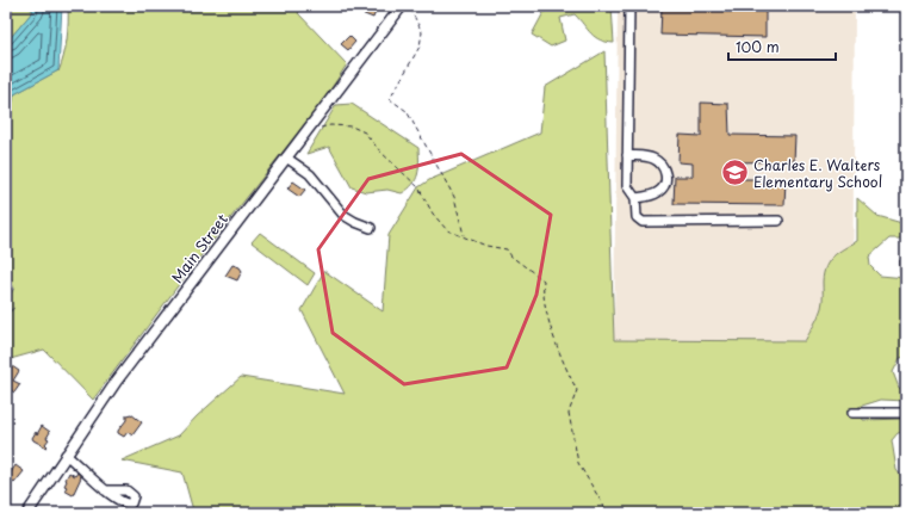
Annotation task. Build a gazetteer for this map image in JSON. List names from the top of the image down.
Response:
{
  "streets": {
    "main road": ["Main Street"]
  },
  "places": {
    "school or university": ["Charles E. Walters Elementary School"]
  },
  "scale_bar": "100 m"
}
